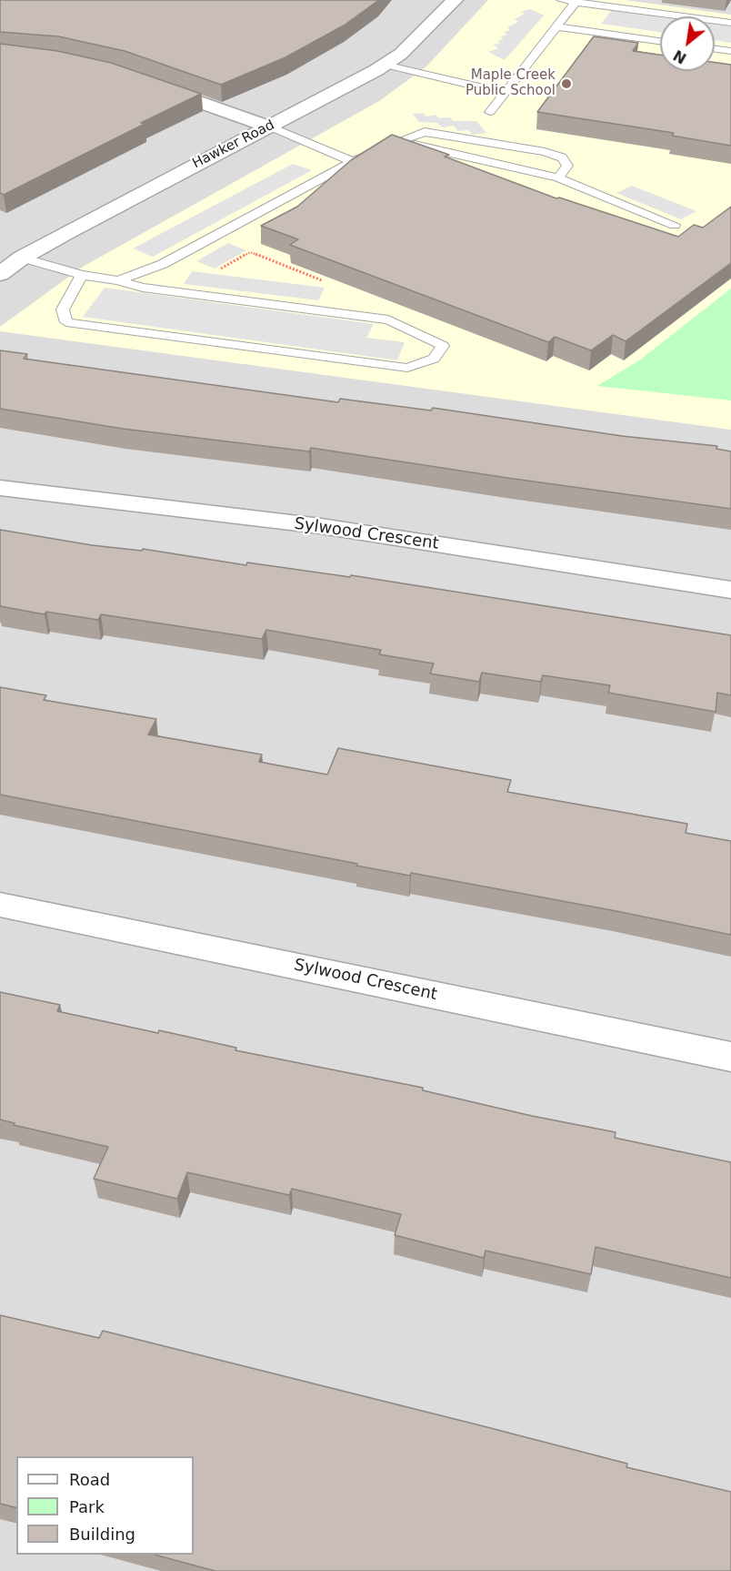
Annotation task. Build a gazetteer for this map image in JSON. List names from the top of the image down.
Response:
{
  "streets": {
    "street": ["Hawker Road", "Sylwood Crescent"]
  },
  "places": ["Maple Creek Public School"],
  "legend": ["Road", "Park", "Building"],
  "north": "bottom left"
}
